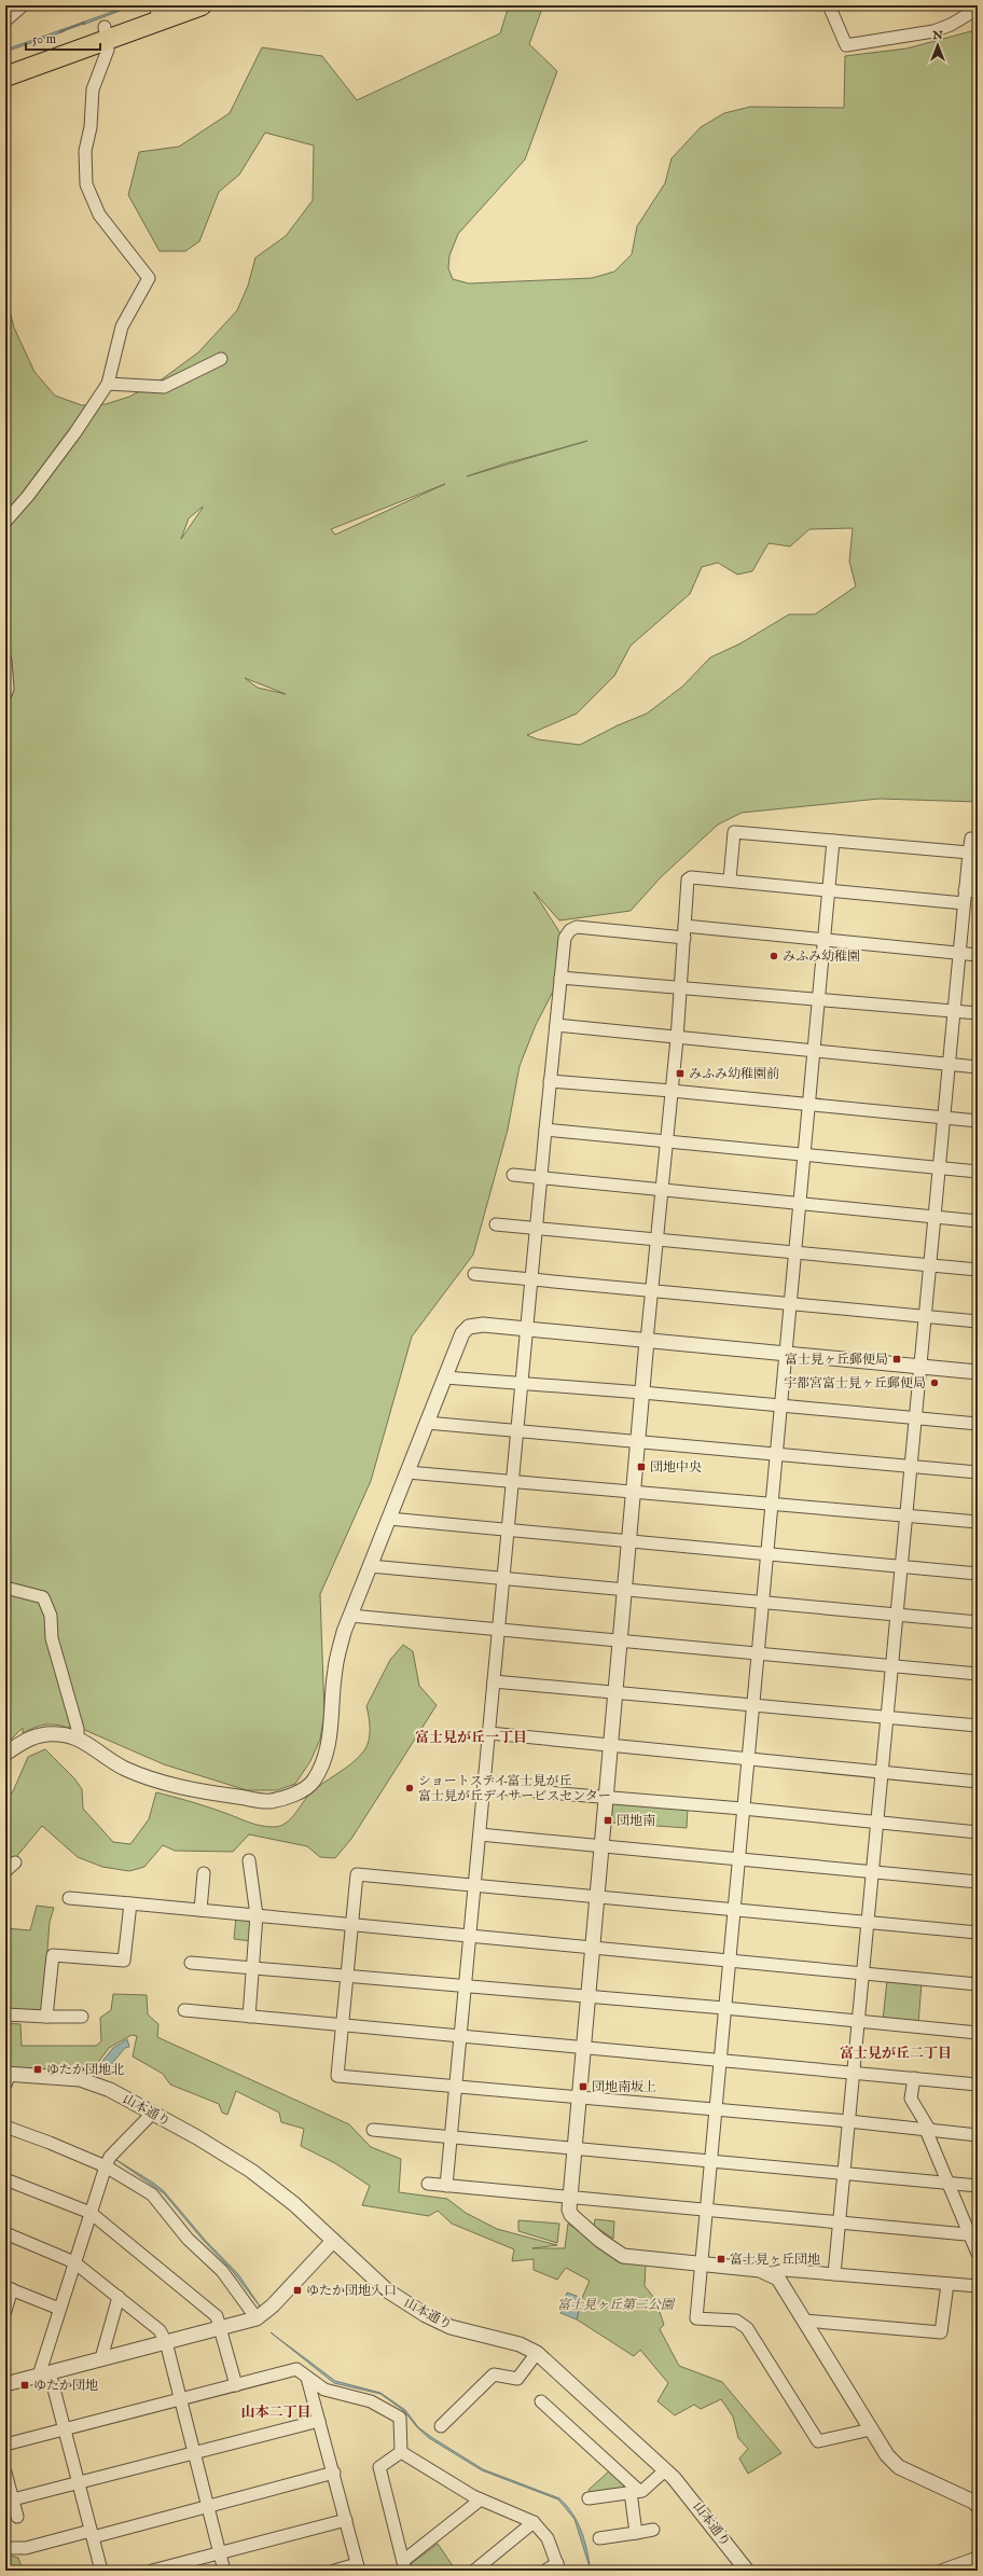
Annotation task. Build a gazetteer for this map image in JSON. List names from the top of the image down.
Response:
{
  "streets": {
    "street": ["山本通り"]
  },
  "districts": ["富士見が丘一丁目", "富士見が丘二丁目", "山本二丁目"],
  "parks": ["富士見ヶ丘第二公園"],
  "places": {
    "other": ["みふみ幼稚園", "宇都宮富士見ヶ丘郵便局", "ショートステイ富士見が丘 富士見が丘デイサービスセンター"],
    "transit": [
      "みふみ幼稚園前",
      "富士見ヶ丘郵便局",
      "団地中央",
      "団地南",
      "ゆたか団地北",
      "団地南坂上",
      "富士見ヶ丘団地",
      "ゆたか団地入口",
      "ゆたか団地"
    ]
  },
  "scale_bar": "50 m",
  "north": "top"
}
